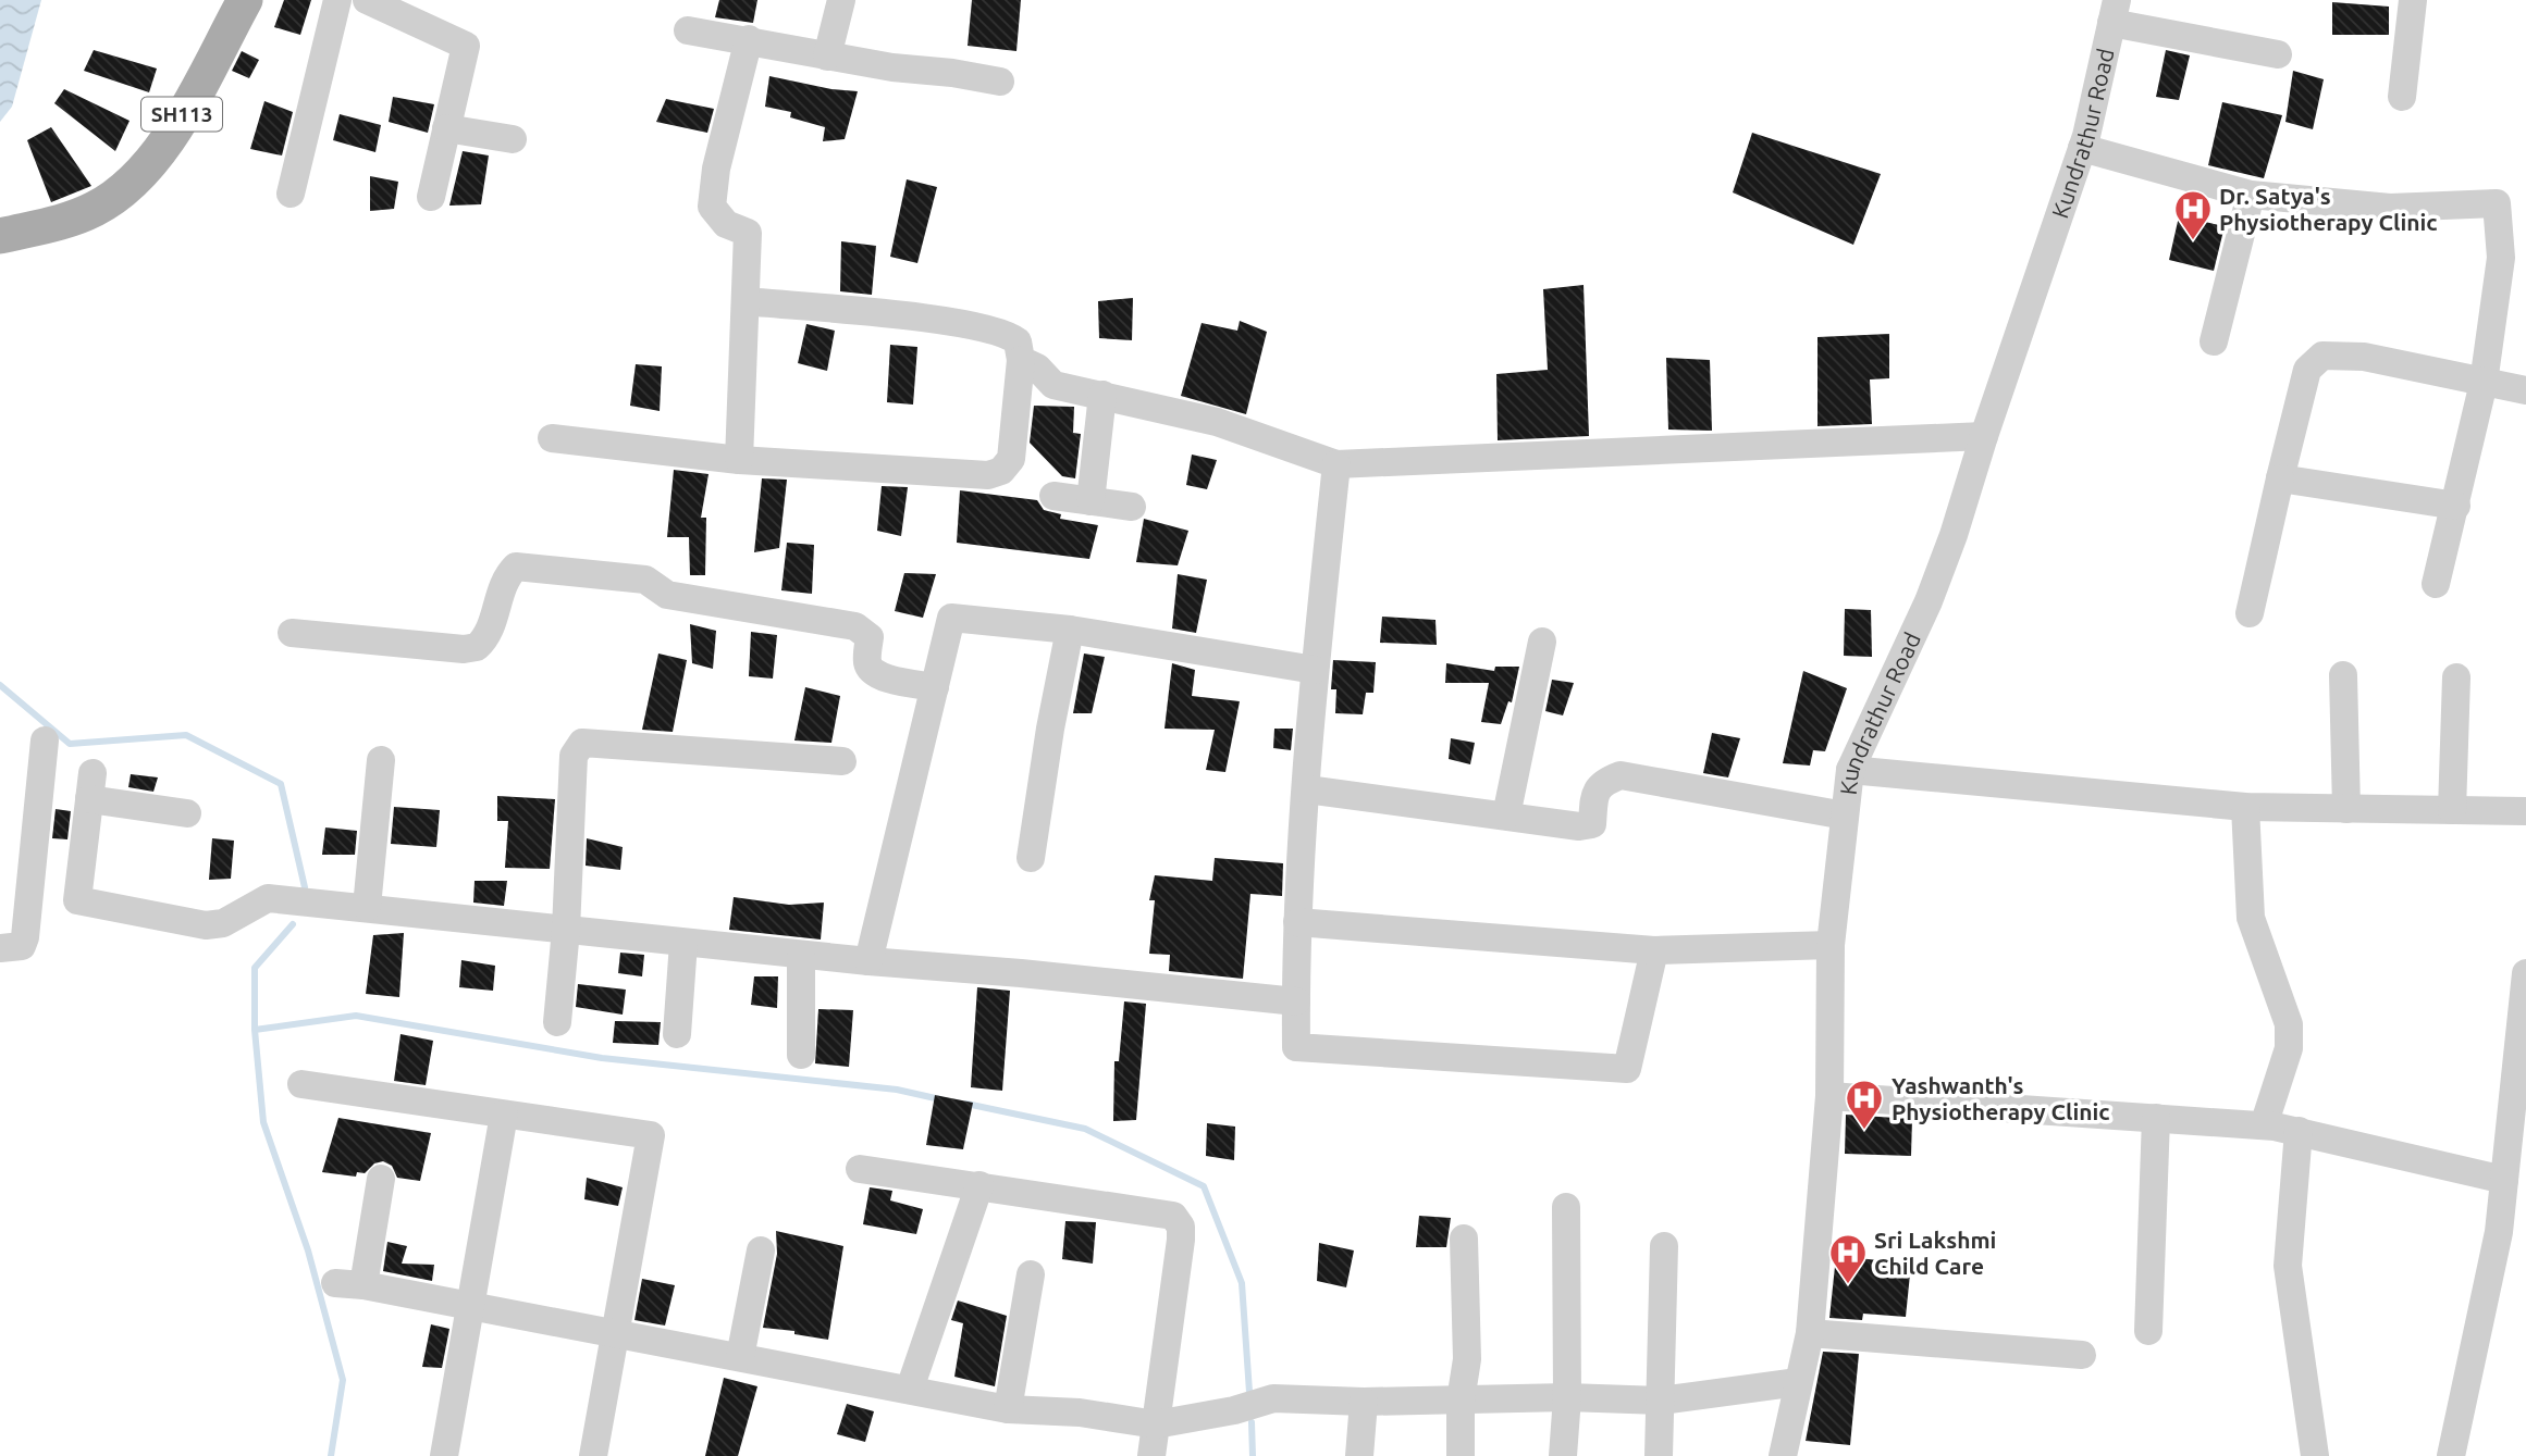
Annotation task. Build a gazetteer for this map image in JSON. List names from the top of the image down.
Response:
{
  "streets": {
    "main road": ["SH113"],
    "street": ["Kundrathur Road"]
  },
  "places": {
    "hospital": ["Dr. Satya's Physiotherapy Clinic", "Yashwanth's Physiotherapy Clinic", "Sri Lakshmi Child Care"]
  }
}
